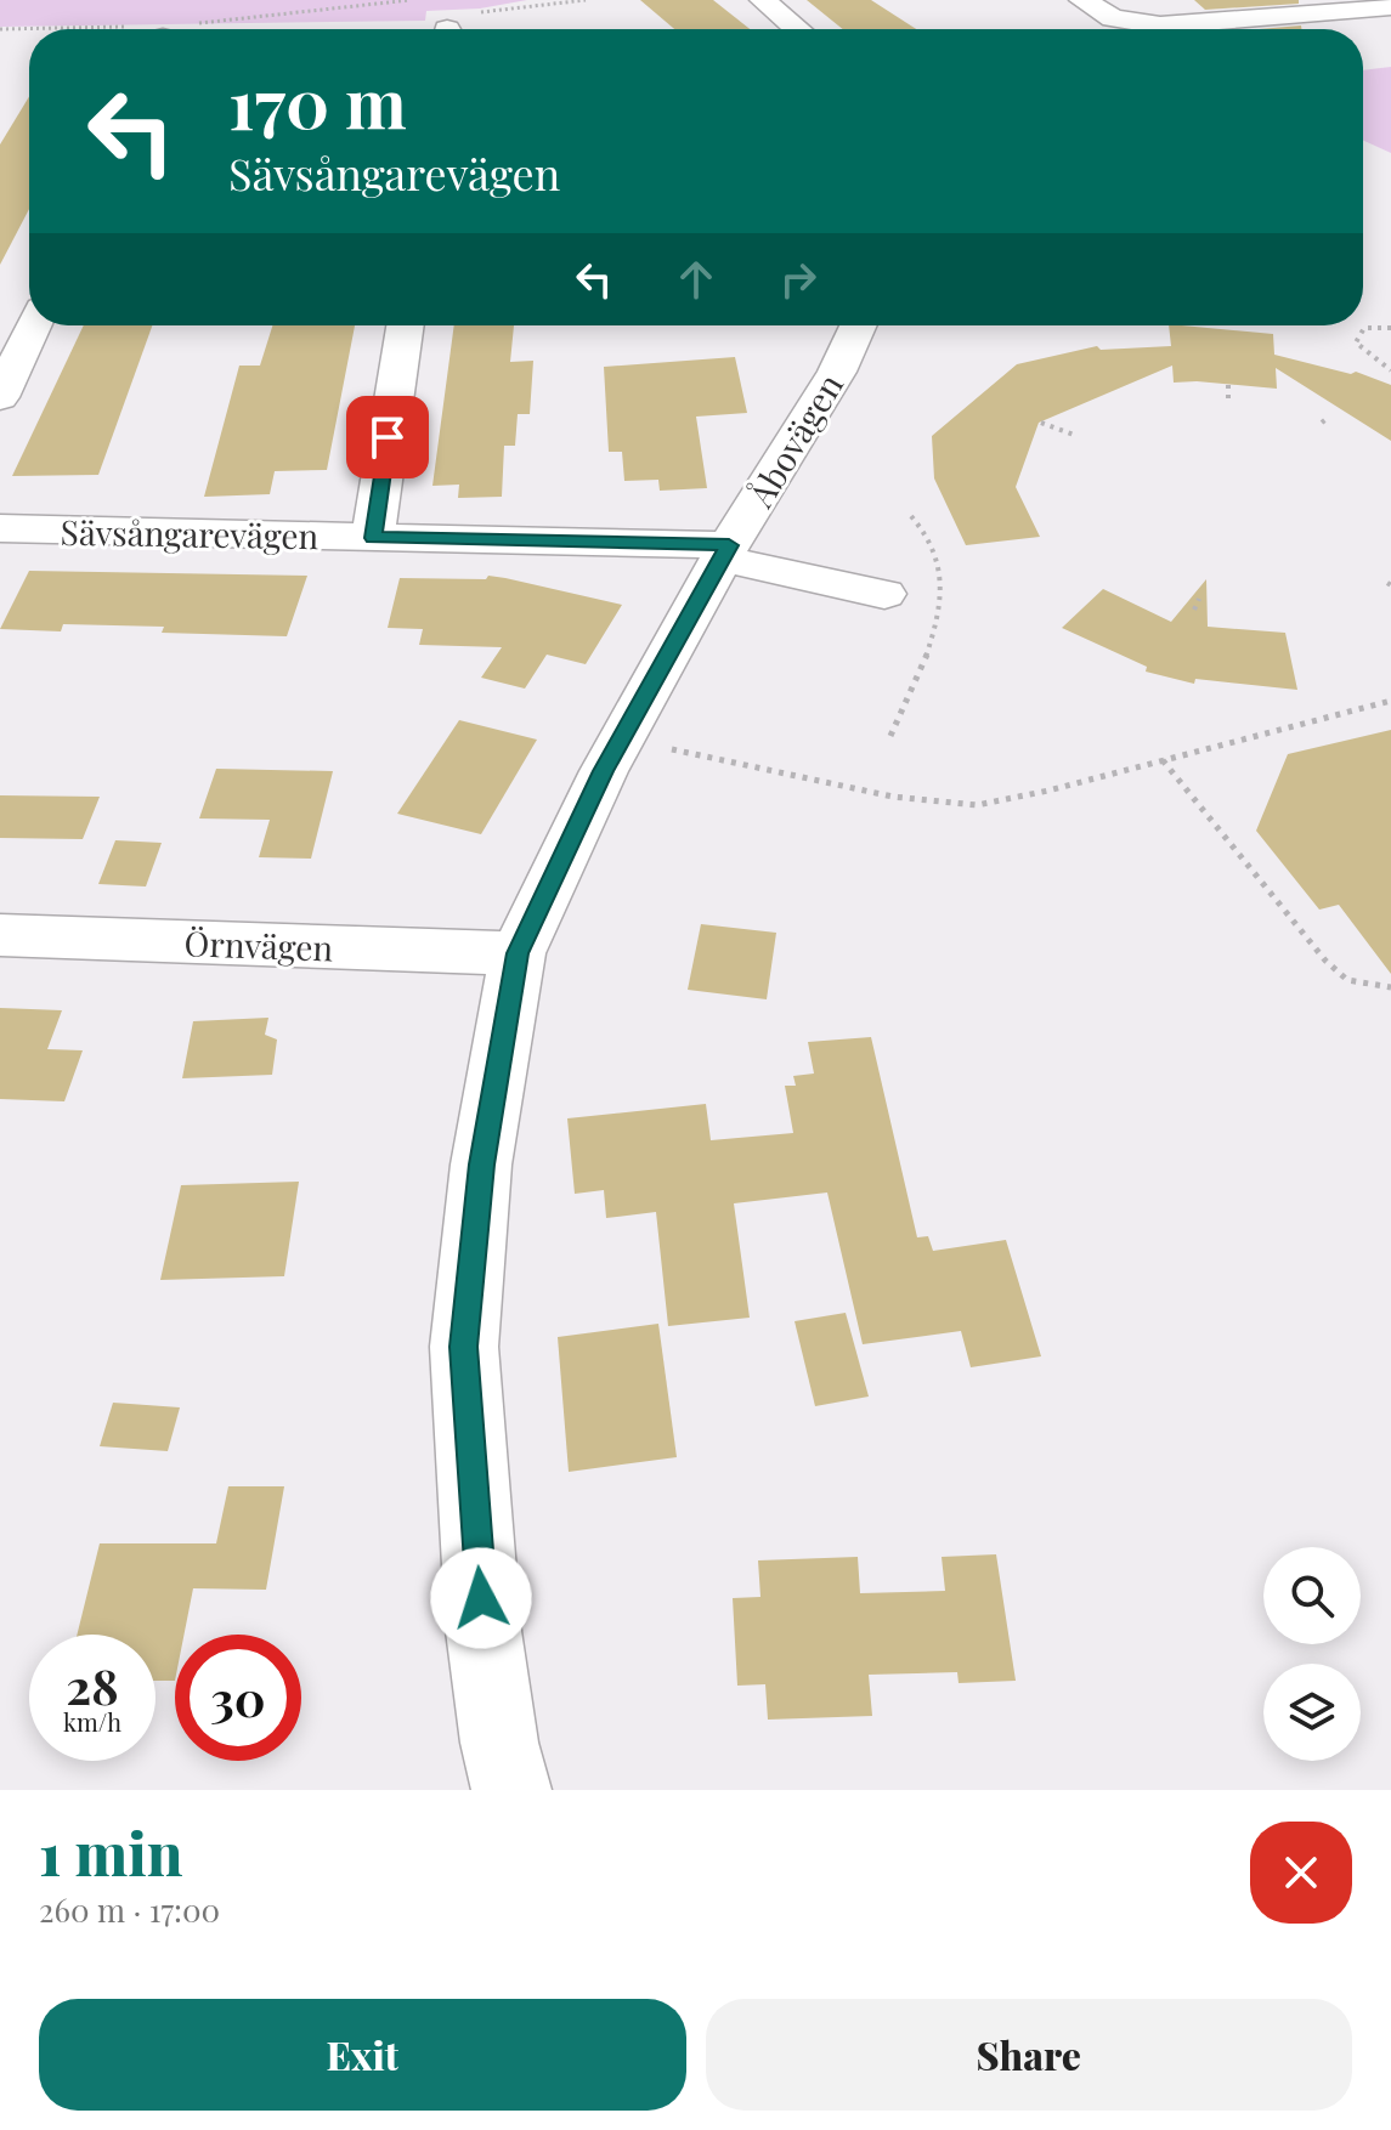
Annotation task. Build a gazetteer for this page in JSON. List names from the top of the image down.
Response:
{
  "streets": {
    "street": ["Åbovägen", "Sävsångarevägen", "Örnvägen"]
  },
  "crossings": [
    ["Åbovägen", "Sävsångarevägen"],
    ["Åbovägen", "Örnvägen"]
  ],
  "page": {
    "turn": ["170 m", "Sävsångarevägen"],
    "speed": "28 km/h",
    "limit": "30",
    "heading": ["1 min", "260 m · 17:00"],
    "buttons": ["Exit", "Share"]
  }
}
